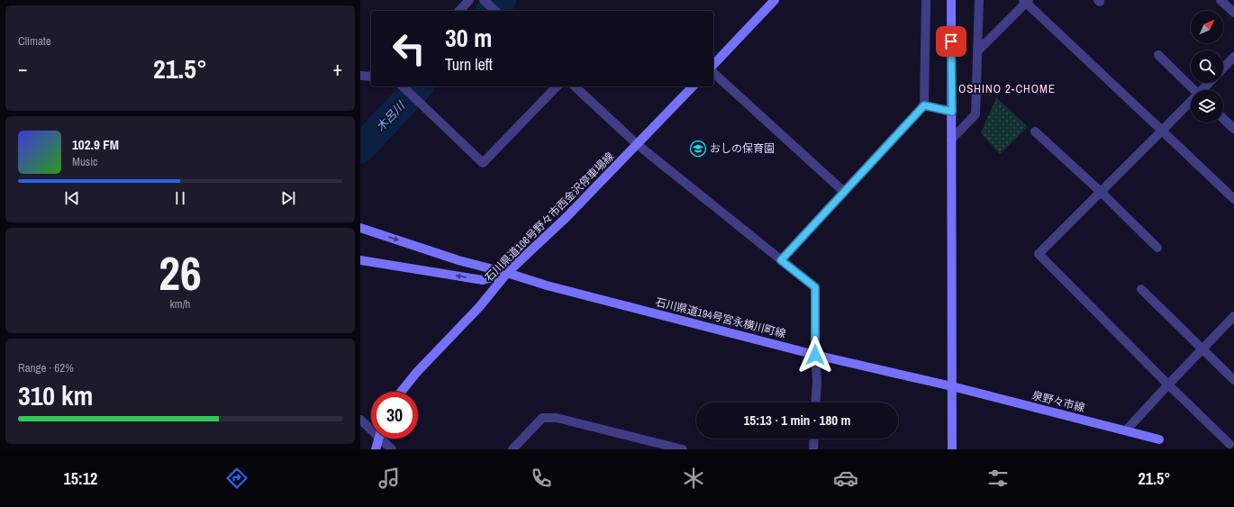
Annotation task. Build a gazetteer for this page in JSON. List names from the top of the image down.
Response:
{
  "streets": {
    "main road": ["石川県道106号野々市西金沢停車場線", "石川県道194号宮永横川町線", "泉野々市線"]
  },
  "crossings": [
    ["石川県道106号野々市西金沢停車場線", "石川県道194号宮永横川町線"],
    ["石川県道194号宮永横川町線", "泉野々市線"]
  ],
  "districts": ["OSHINO 2-CHOME"],
  "water": ["木呂川"],
  "places": {
    "school or university": ["おしの保育園"]
  },
  "north": "top right",
  "page": {
    "tile": [
      "Climate",
      ["26", "km/h"],
      ["Range · 62%", "310 km"]
    ],
    "turn": ["30 m", "Turn left"],
    "heat": ["−", "21.5°", "+"],
    "song": ["102.9 FM", "Music"],
    "limit": "30",
    "trip": "15:13 · 1 min · 180 m",
    "tabs": ["15:12", "21.5°"]
  }
}
